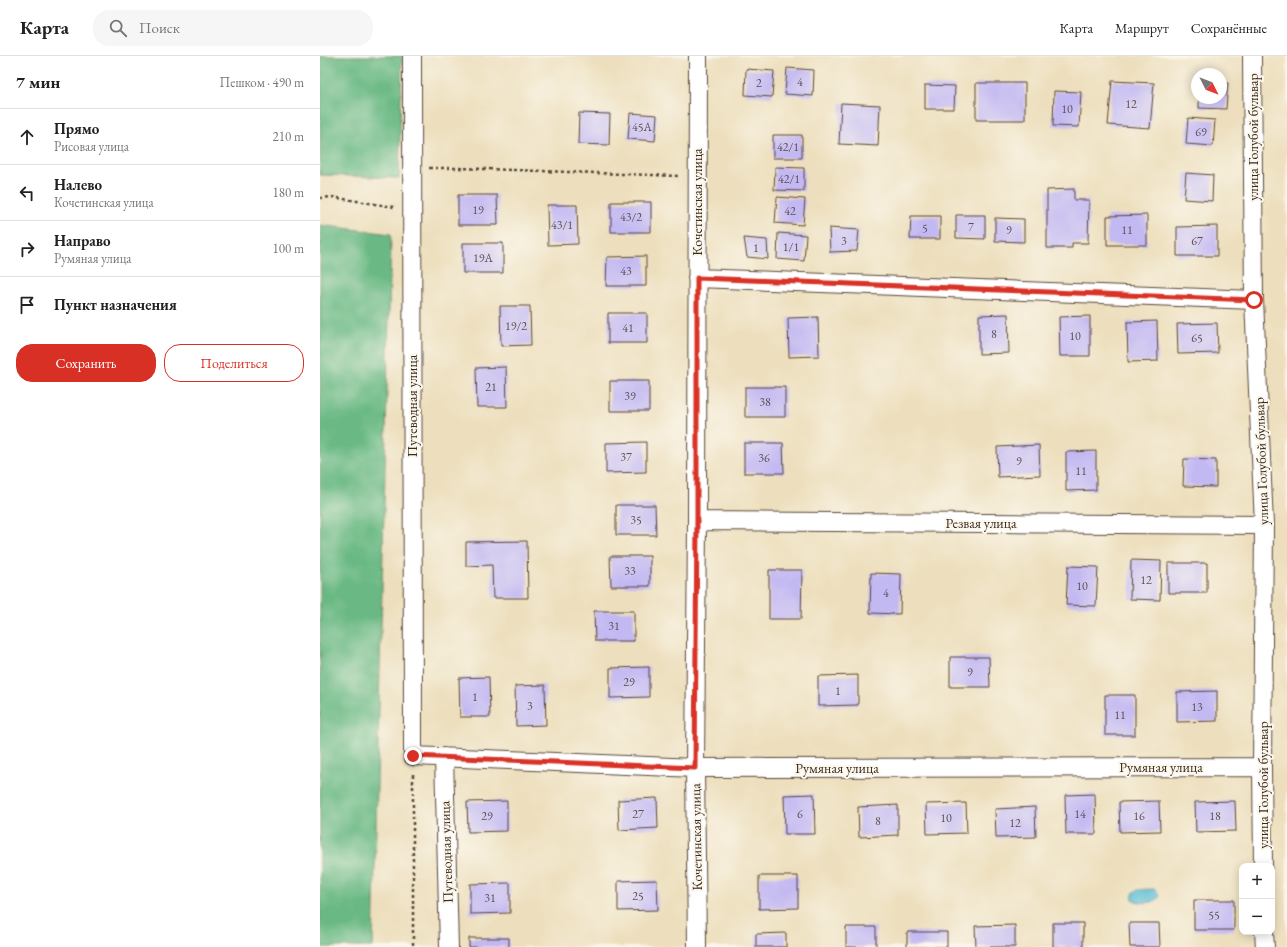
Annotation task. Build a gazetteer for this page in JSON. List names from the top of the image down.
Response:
{
  "streets": {
    "street": [
      "улица Голубой бульвар",
      "Кочетинская улица",
      "Путеводная улица",
      "Резвая улица",
      "Румяная улица"
    ]
  },
  "crossings": [
    ["улица Голубой бульвар", "Резвая улица"],
    ["улица Голубой бульвар", "Румяная улица"],
    ["Кочетинская улица", "Резвая улица"],
    ["Кочетинская улица", "Румяная улица"],
    ["Путеводная улица", "Румяная улица"]
  ],
  "house_numbers": [
    "4",
    "2",
    "12",
    "10",
    "45А",
    "69",
    "42/1",
    "42/1",
    "19",
    "42",
    "43/2",
    "43/1",
    "7",
    "5",
    "9",
    "11",
    "3",
    "67",
    "1/1",
    "1",
    "19А",
    "43",
    "19/2",
    "41",
    "8",
    "10",
    "65",
    "21",
    "39",
    "38",
    "37",
    "36",
    "9",
    "11",
    "35",
    "33",
    "12",
    "10",
    "4",
    "31",
    "9",
    "29",
    "1",
    "1",
    "3",
    "13",
    "11",
    "27",
    "6",
    "14",
    "29",
    "16",
    "18",
    "10",
    "8",
    "12",
    "25",
    "31",
    "55"
  ],
  "north": "bottom right",
  "page": {
    "header": "Карта",
    "search": "Поиск",
    "nav": ["Карта", "Маршрут", "Сохранённые"],
    "heading": ["7 мин", "Пешком · 490 m"],
    "list": [
      ["Прямо", "Рисовая улица", "210 m"],
      ["Налево", "Кочетинская улица", "180 m"],
      ["Направо", "Румяная улица", "100 m"],
      "Пункт назначения"
    ],
    "buttons": ["Сохранить", "Поделиться"],
    "map_buttons": ["+", "−"]
  }
}
